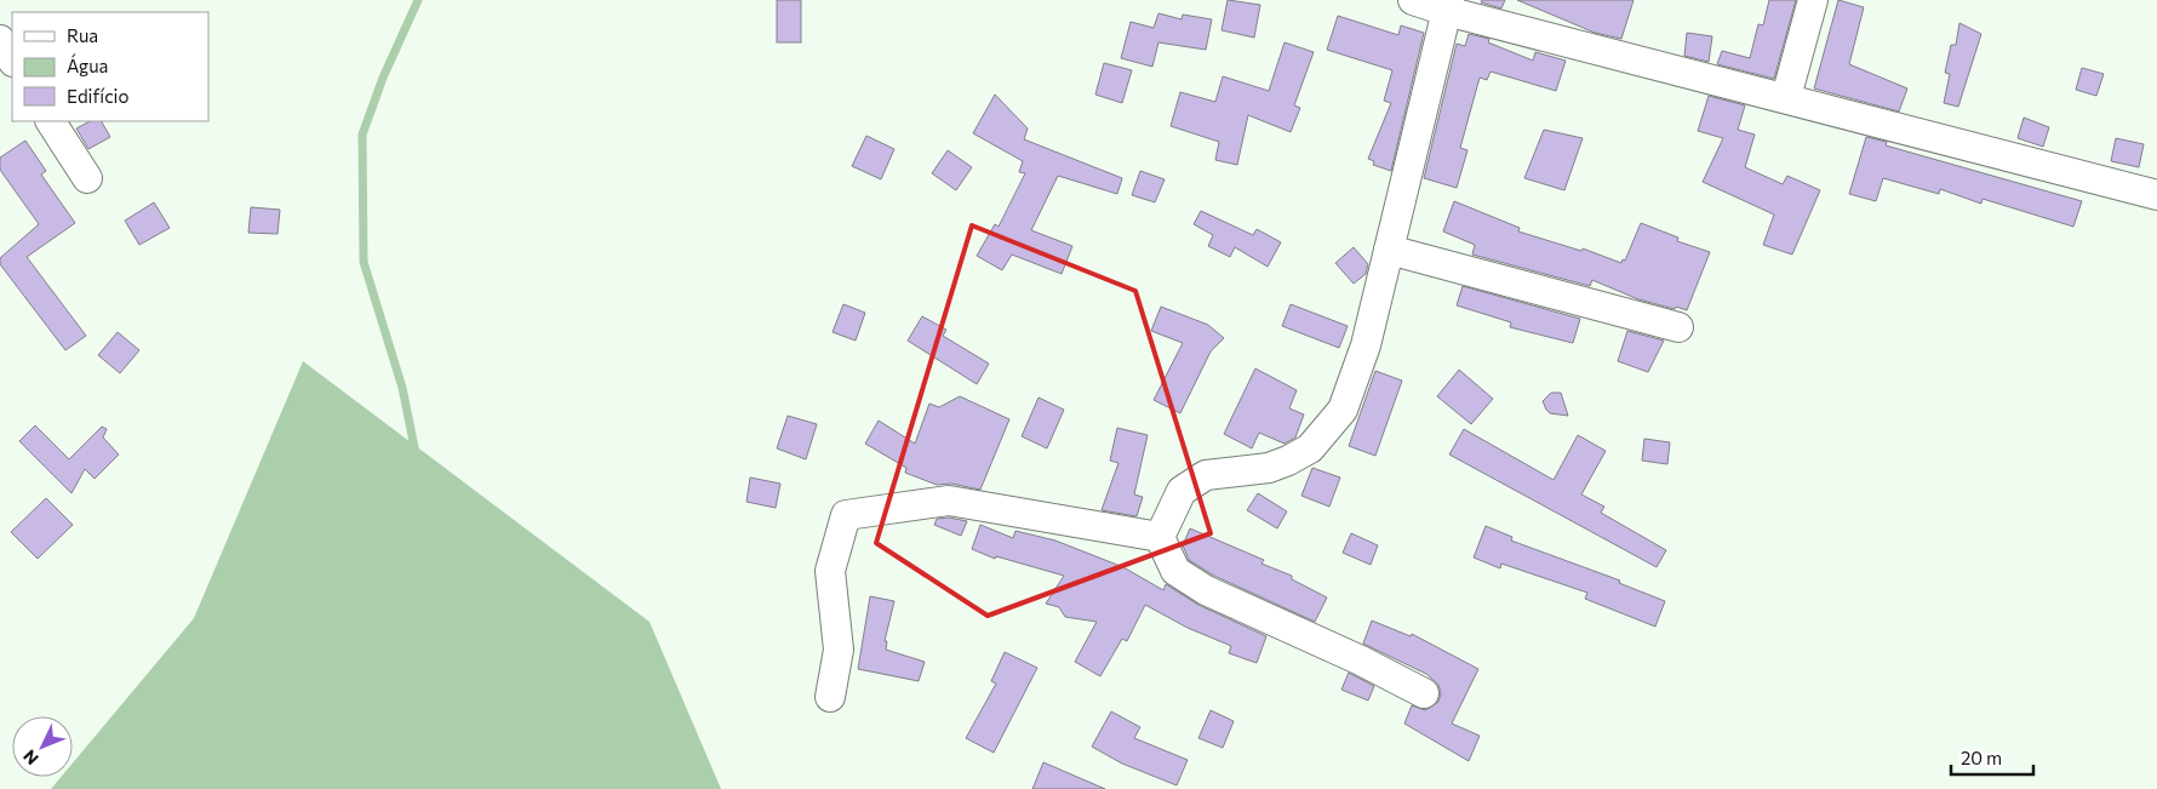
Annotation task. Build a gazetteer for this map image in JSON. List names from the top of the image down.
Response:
{
  "legend": ["Rua", "Água", "Edifício"],
  "scale_bar": "20 m",
  "north": "bottom left"
}
